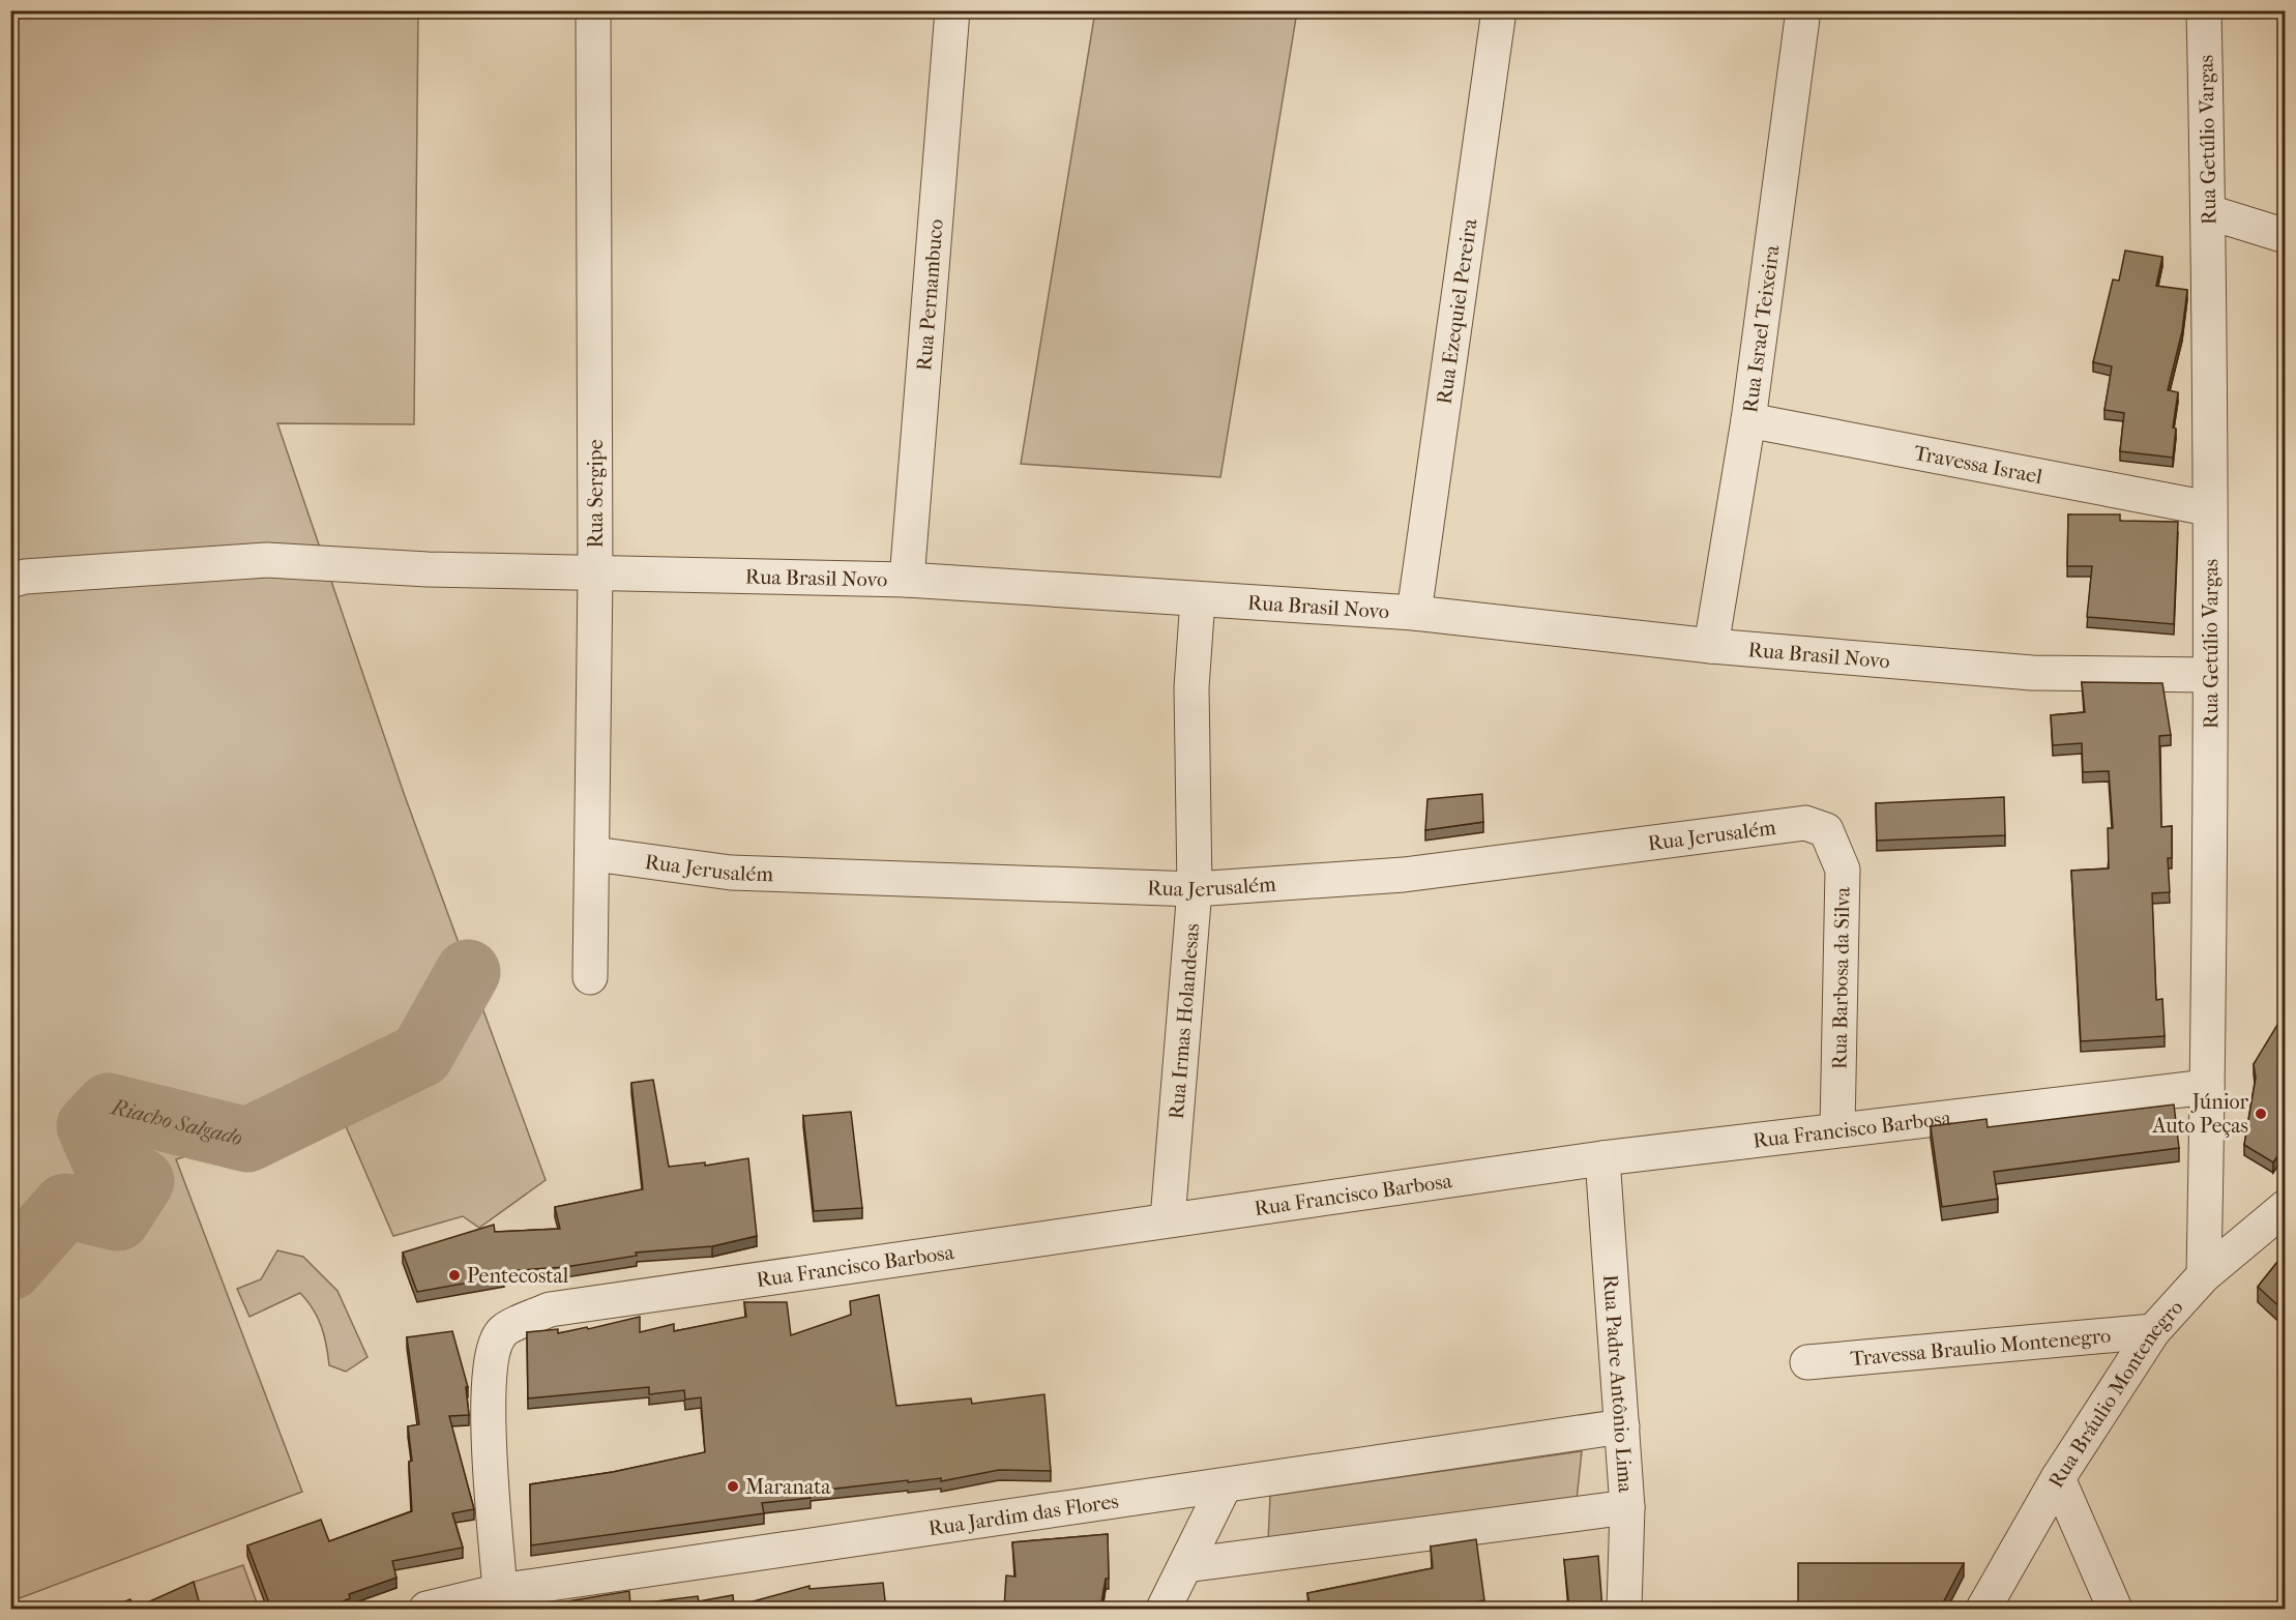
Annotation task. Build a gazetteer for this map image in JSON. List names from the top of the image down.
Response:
{
  "streets": {
    "street": [
      "Rua Getúlio Vargas",
      "Rua Pernambuco",
      "Rua Ezequiel Pereira",
      "Rua Israel Teixeira",
      "Travessa Israel",
      "Rua Sergipe",
      "Rua Brasil Novo",
      "Rua Jerusalém",
      "Rua Barbosa da Silva",
      "Rua Irmas Holandesas",
      "Rua Francisco Barbosa",
      "Travessa Braulio Montenegro",
      "Rua Padre Antônio Lima",
      "Rua Bráulio Montenegro",
      "Rua Jardim das Flores"
    ]
  },
  "crossings": [
    ["Rua Getúlio Vargas", "Travessa Israel"],
    ["Rua Getúlio Vargas", "Rua Brasil Novo"],
    ["Rua Getúlio Vargas", "Rua Francisco Barbosa"],
    ["Rua Getúlio Vargas", "Rua Bráulio Montenegro"],
    ["Rua Pernambuco", "Rua Brasil Novo"],
    ["Rua Ezequiel Pereira", "Rua Brasil Novo"],
    ["Rua Israel Teixeira", "Travessa Israel"],
    ["Rua Israel Teixeira", "Rua Brasil Novo"],
    ["Rua Sergipe", "Rua Brasil Novo"],
    ["Rua Sergipe", "Rua Jerusalém"],
    ["Rua Brasil Novo", "Rua Irmas Holandesas"],
    ["Rua Jerusalém", "Rua Barbosa da Silva"],
    ["Rua Jerusalém", "Rua Irmas Holandesas"],
    ["Rua Barbosa da Silva", "Rua Francisco Barbosa"],
    ["Rua Irmas Holandesas", "Rua Francisco Barbosa"],
    ["Rua Francisco Barbosa", "Rua Padre Antônio Lima"],
    ["Rua Francisco Barbosa", "Rua Jardim das Flores"],
    ["Travessa Braulio Montenegro", "Rua Bráulio Montenegro"],
    ["Rua Padre Antônio Lima", "Rua Jardim das Flores"]
  ],
  "water": ["Riacho Salgado"],
  "places": ["Júnior Auto Peças", "Pentecostal", "Maranata"]
}
